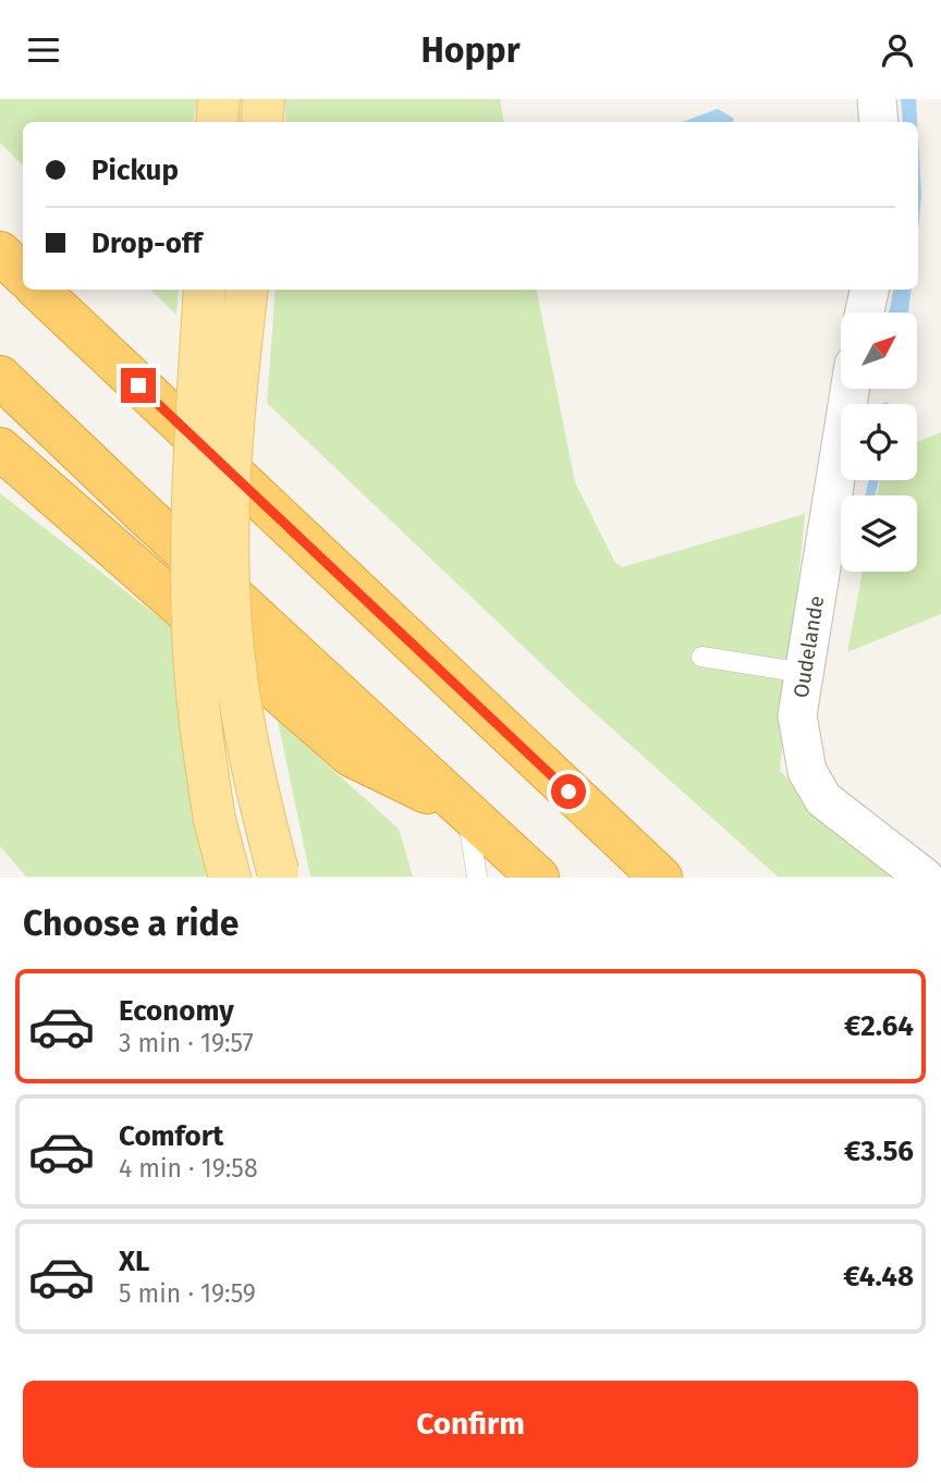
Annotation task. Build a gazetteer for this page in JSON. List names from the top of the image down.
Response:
{
  "streets": {
    "street": ["Oudelande"]
  },
  "north": "top right",
  "page": {
    "header": "Hoppr",
    "banner": ["Pickup", "Drop-off"],
    "heading": "Choose a ride",
    "list": [
      {
        "name": "Economy",
        "note": "3 min · 19:57",
        "value": "€2.64"
      },
      {
        "name": "Comfort",
        "note": "4 min · 19:58",
        "value": "€3.56"
      },
      {
        "name": "XL",
        "note": "5 min · 19:59",
        "value": "€4.48"
      }
    ],
    "buttons": "Confirm"
  }
}
